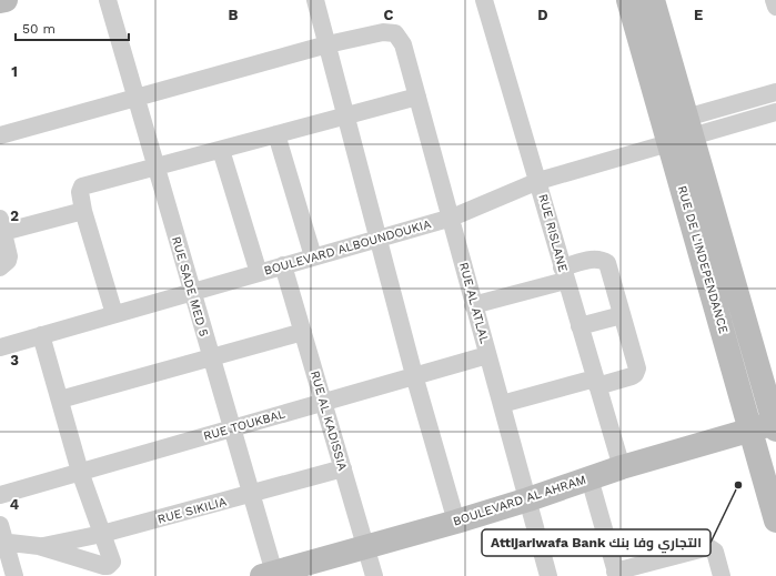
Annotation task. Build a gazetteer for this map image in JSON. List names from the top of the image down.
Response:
{
  "streets": {
    "main road": ["RUE DE L'INDEPENDANCE", "BOULEVARD AL AHRAM"],
    "street": [
      "RUE RISLANE",
      "BOULEVARD ALBOUNDOUKIA",
      "RUE SADE MED 5",
      "RUE AL ATLAL",
      "RUE AL KADISSIA",
      "RUE TOUKBAL",
      "RUE SIKILIA"
    ]
  },
  "crossings": [
    ["RUE RISLANE", "BOULEVARD ALBOUNDOUKIA"],
    ["RUE RISLANE", "BOULEVARD AL AHRAM"],
    ["BOULEVARD ALBOUNDOUKIA", "RUE DE L'INDEPENDANCE"],
    ["BOULEVARD ALBOUNDOUKIA", "RUE SADE MED 5"],
    ["BOULEVARD ALBOUNDOUKIA", "RUE AL ATLAL"],
    ["BOULEVARD ALBOUNDOUKIA", "RUE AL KADISSIA"],
    ["RUE DE L'INDEPENDANCE", "BOULEVARD AL AHRAM"],
    ["RUE SADE MED 5", "RUE TOUKBAL"],
    ["RUE SADE MED 5", "BOULEVARD AL AHRAM"],
    ["RUE SADE MED 5", "RUE SIKILIA"],
    ["RUE AL ATLAL", "RUE TOUKBAL"],
    ["RUE AL ATLAL", "BOULEVARD AL AHRAM"],
    ["RUE AL KADISSIA", "RUE TOUKBAL"],
    ["RUE AL KADISSIA", "BOULEVARD AL AHRAM"],
    ["RUE AL KADISSIA", "RUE SIKILIA"]
  ],
  "places": ["Attijariwafa Bank التجاري وفا بنك"],
  "scale_bar": "50 m",
  "grid": {
    "columns": [
      "B",
      "C",
      "D",
      "E"
    ],
    "rows": [
      "1",
      "2",
      "3",
      "4"
    ]
  }
}
